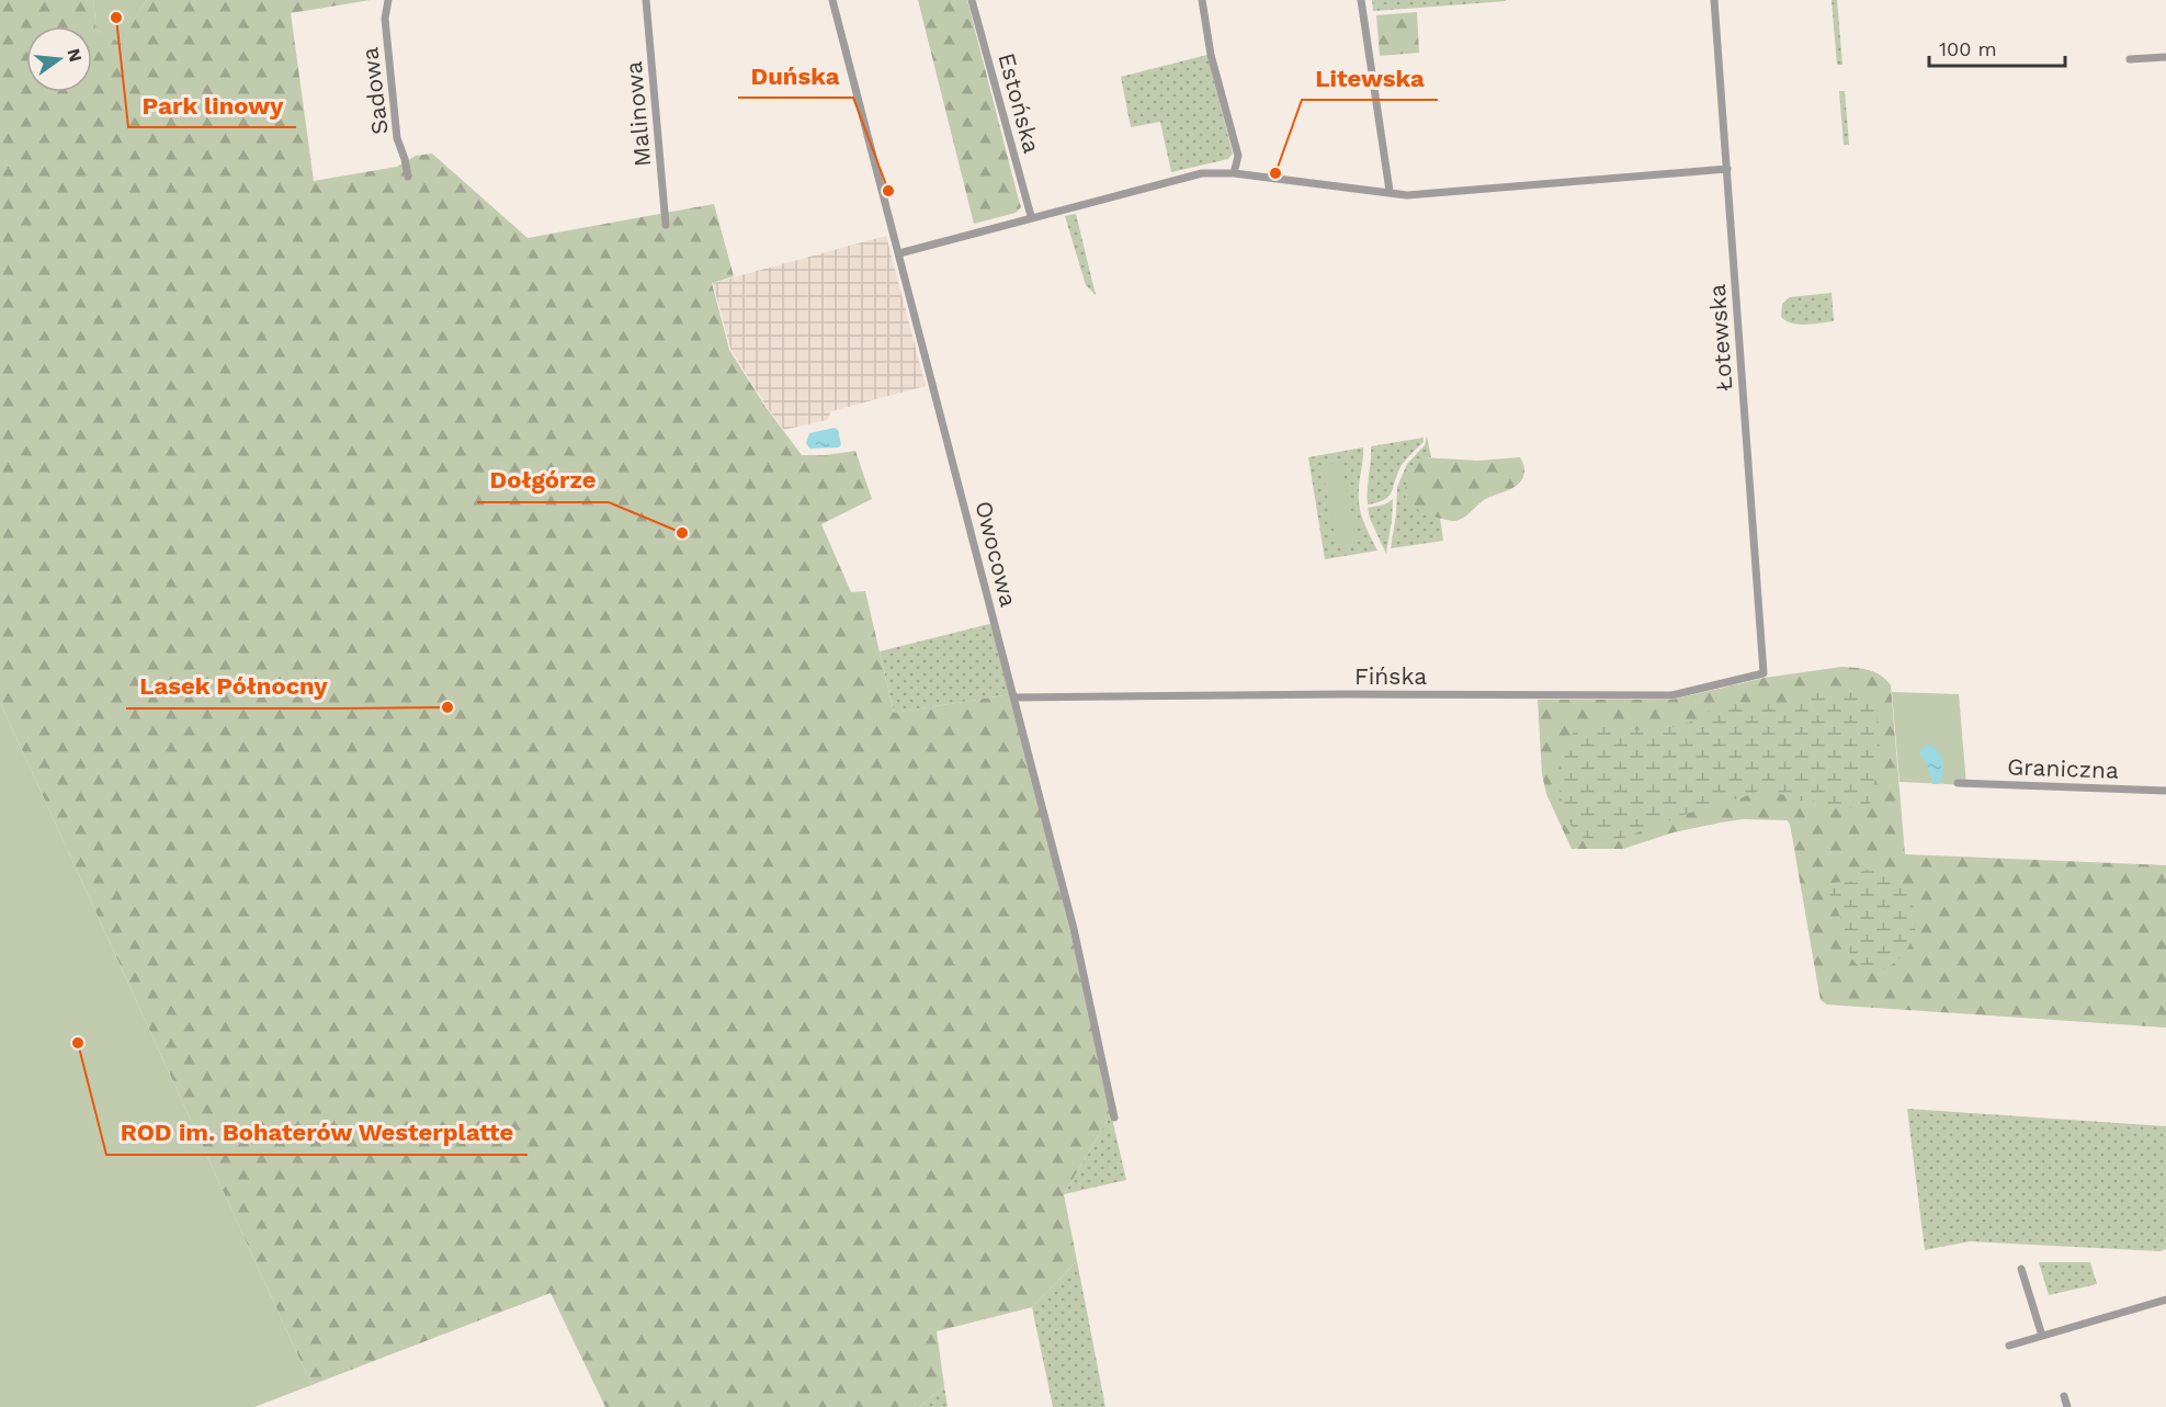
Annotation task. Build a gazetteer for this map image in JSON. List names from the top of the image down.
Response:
{
  "streets": {
    "street": [
      "Sadowa",
      "Estońska",
      "Malinowa",
      "Łotewska",
      "Owocowa",
      "Fińska",
      "Graniczna"
    ]
  },
  "crossings": [
    ["Łotewska", "Fińska"],
    ["Owocowa", "Fińska"]
  ],
  "places": [
    "Park linowy",
    "Litewska",
    "Duńska",
    "Dołgórze",
    "Lasek Północny",
    "ROD im. Bohaterów Westerplatte"
  ],
  "scale_bar": "100 m",
  "north": "right"
}
